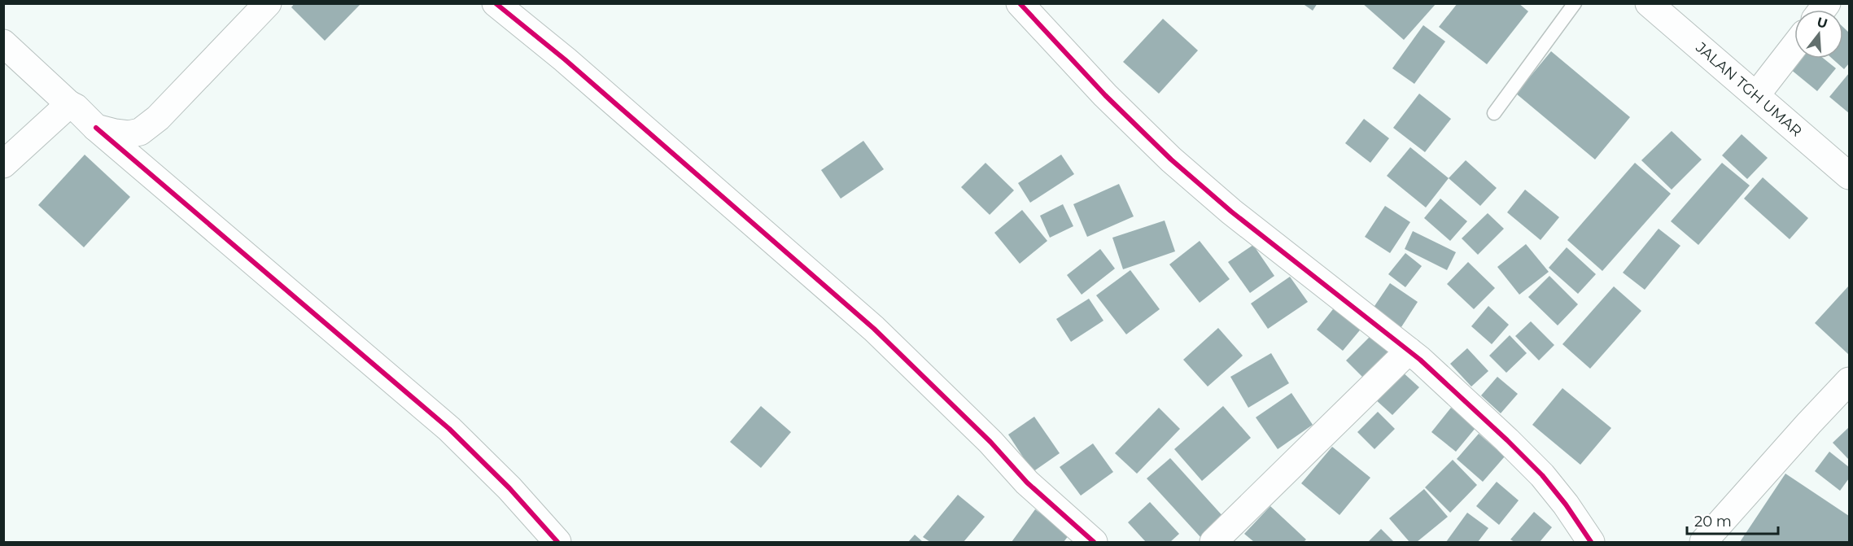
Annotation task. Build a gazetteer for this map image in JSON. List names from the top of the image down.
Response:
{
  "streets": {
    "street": ["JALAN TGH UMAR"]
  },
  "scale_bar": "20 m",
  "north": "top"
}
